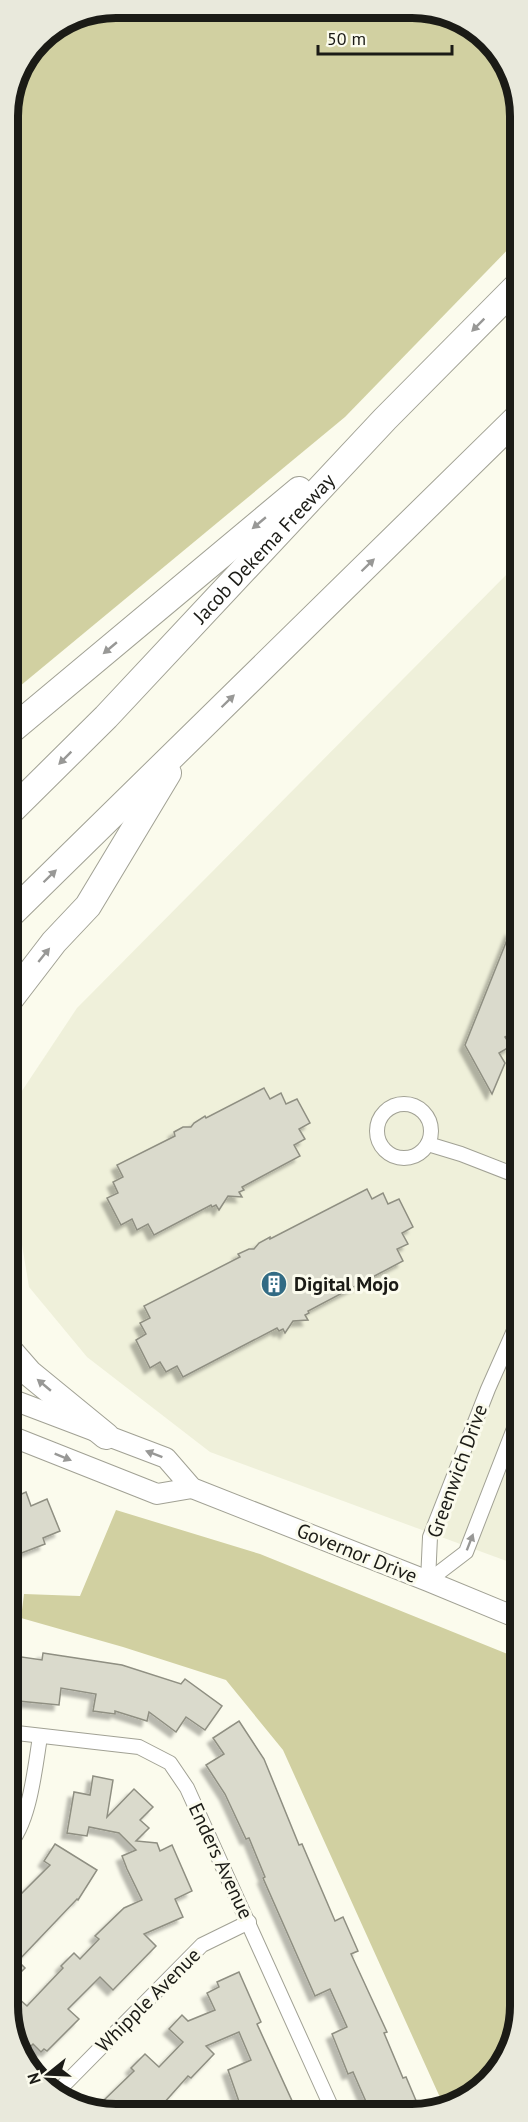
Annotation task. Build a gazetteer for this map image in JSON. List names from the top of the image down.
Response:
{
  "streets": {
    "highway": ["Jacob Dekema Freeway"],
    "main road": ["Governor Drive"],
    "street": ["Greenwich Drive", "Enders Avenue", "Whipple Avenue"]
  },
  "crossings": [
    ["Greenwich Drive", "Governor Drive"],
    ["Enders Avenue", "Whipple Avenue"]
  ],
  "places": {
    "building": ["Digital Mojo"]
  },
  "scale_bar": "50 m",
  "north": "left"
}
